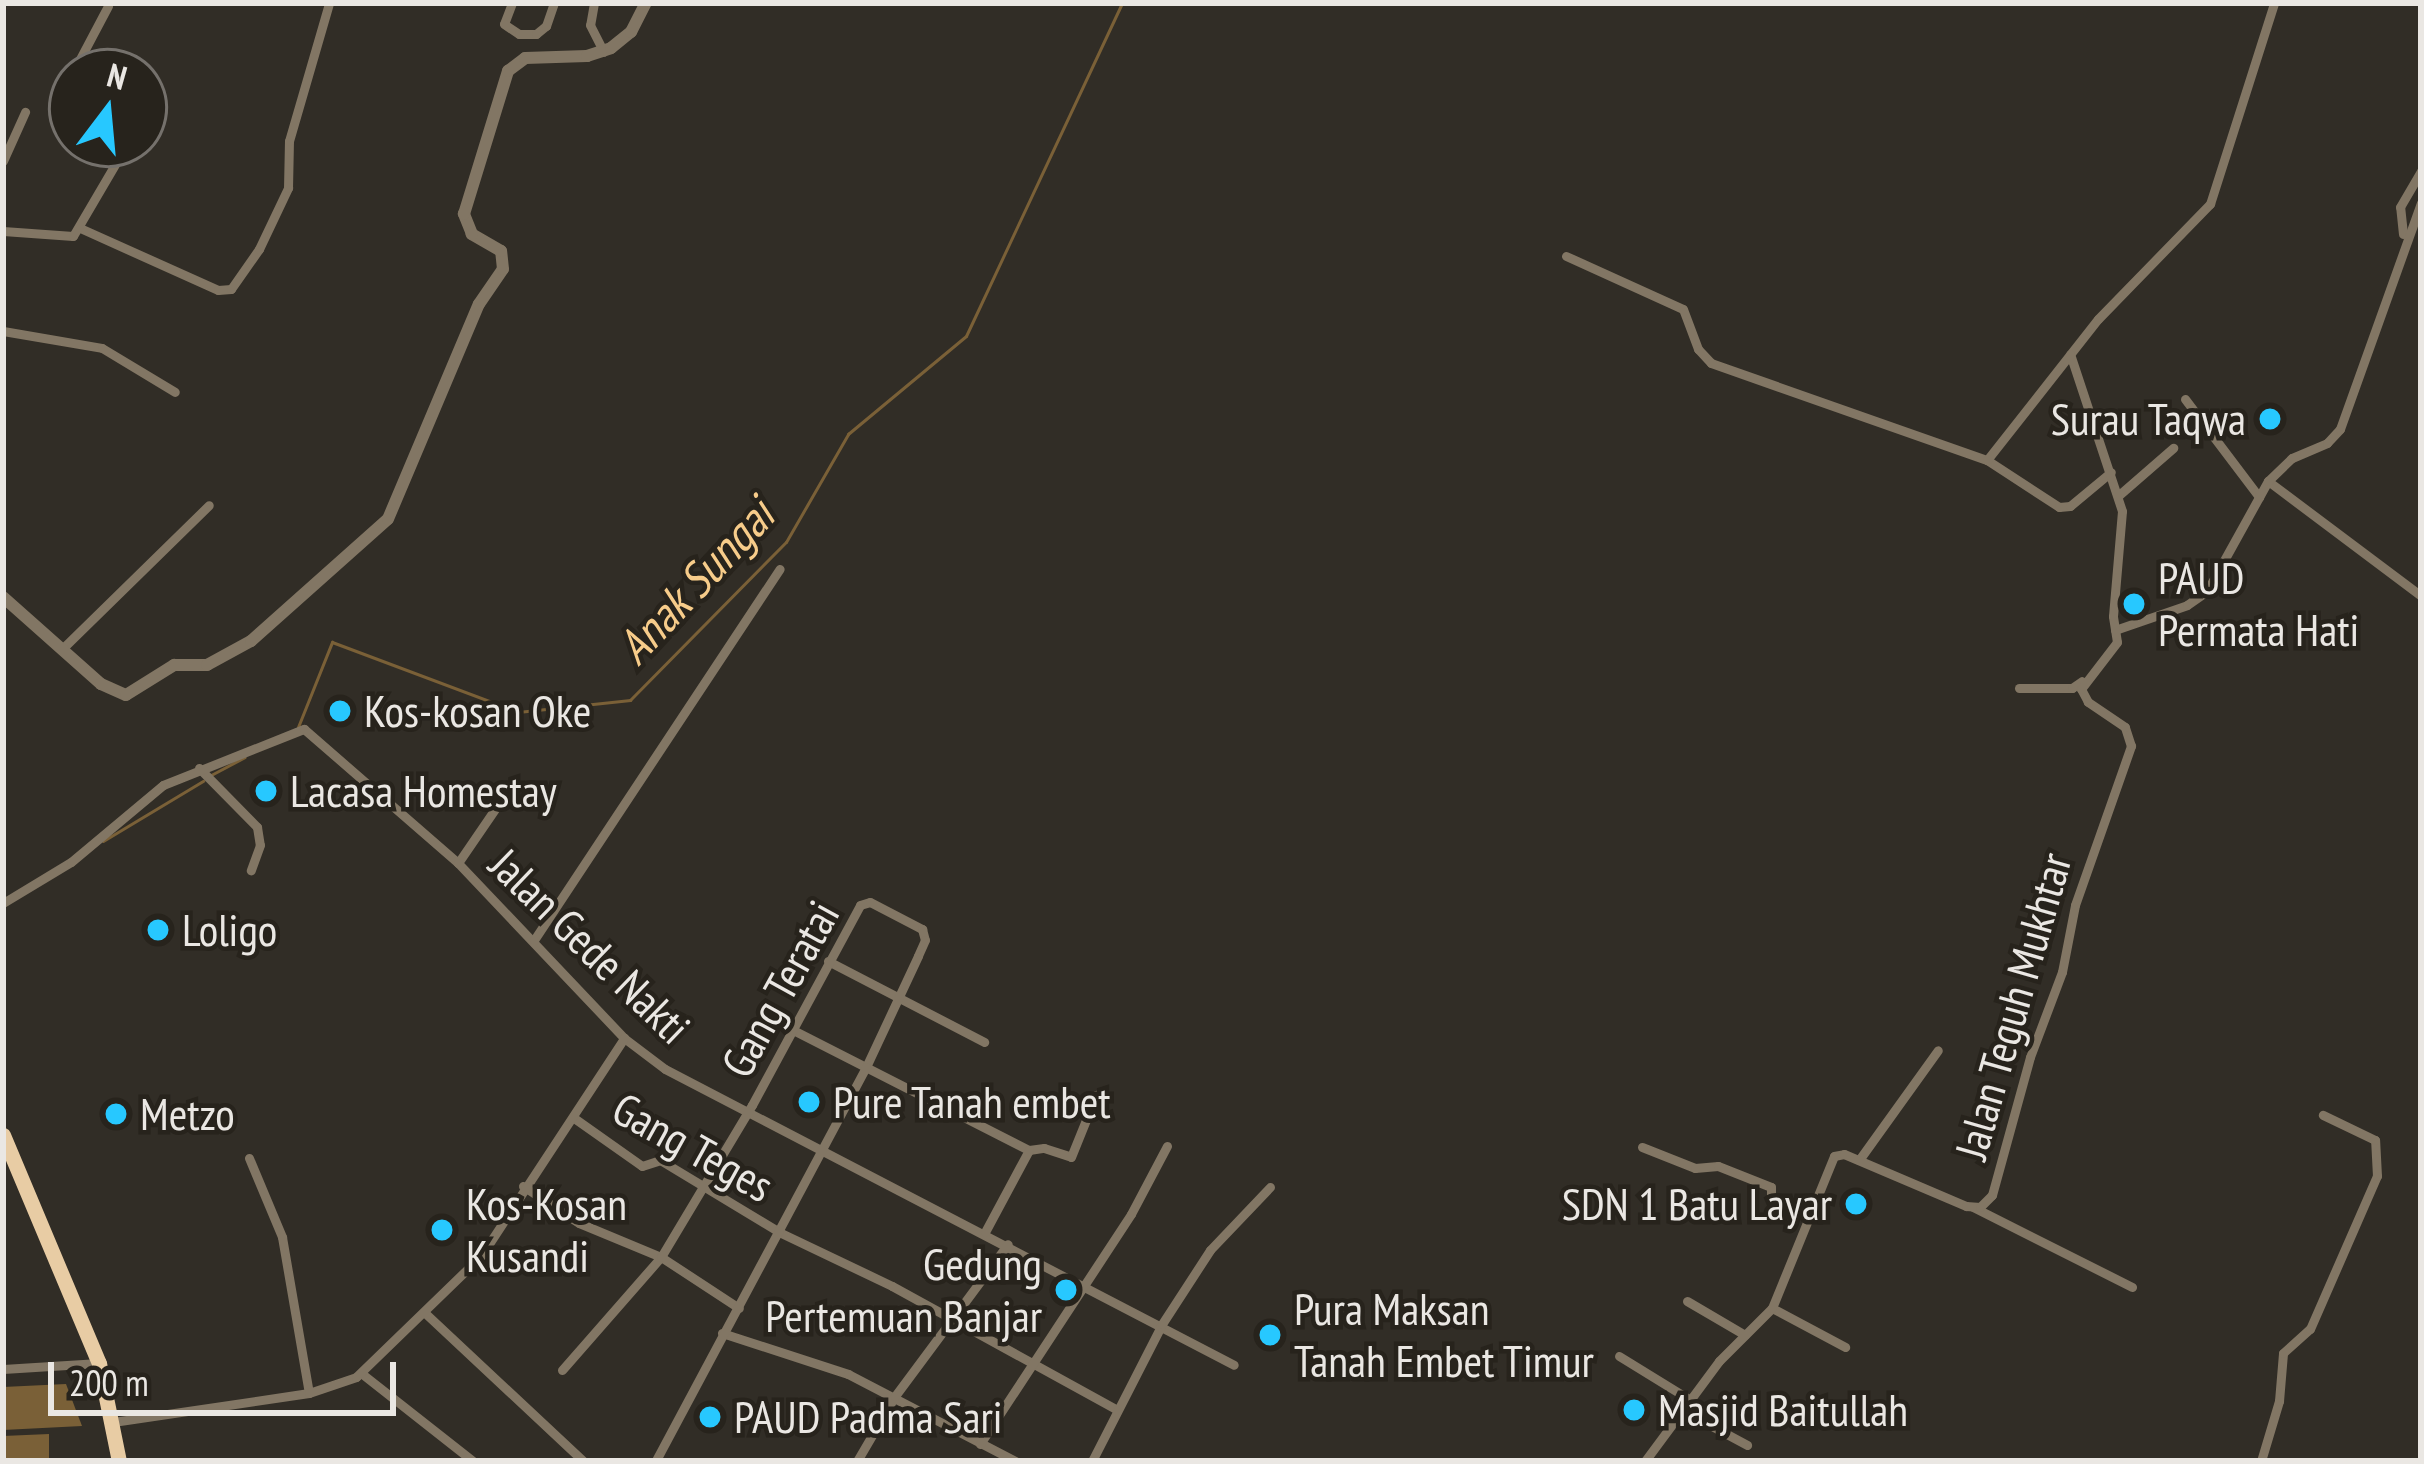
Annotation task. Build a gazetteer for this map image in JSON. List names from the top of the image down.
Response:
{
  "streets": {
    "street": [
      "Jalan Gede Nakti",
      "Gang Teratai",
      "Jalan Teguh Mukhtar",
      "Gang Teges"
    ]
  },
  "crossings": [
    ["Jalan Gede Nakti", "Gang Teratai"],
    ["Gang Teratai", "Gang Teges"]
  ],
  "water": ["Anak Sungai"],
  "places": [
    "Surau Taqwa",
    "PAUD Permata Hati",
    "Kos-kosan Oke",
    "Lacasa Homestay",
    "Loligo",
    "Pure Tanah embet",
    "Metzo",
    "SDN 1 Batu Layar",
    "Kos-Kosan Kusandi",
    "Gedung Pertemuan Banjar",
    "Pura Maksan Tanah Embet Timur",
    "Masjid Baitullah",
    "PAUD Padma Sari"
  ],
  "scale_bar": "200 m",
  "north": "top"
}
